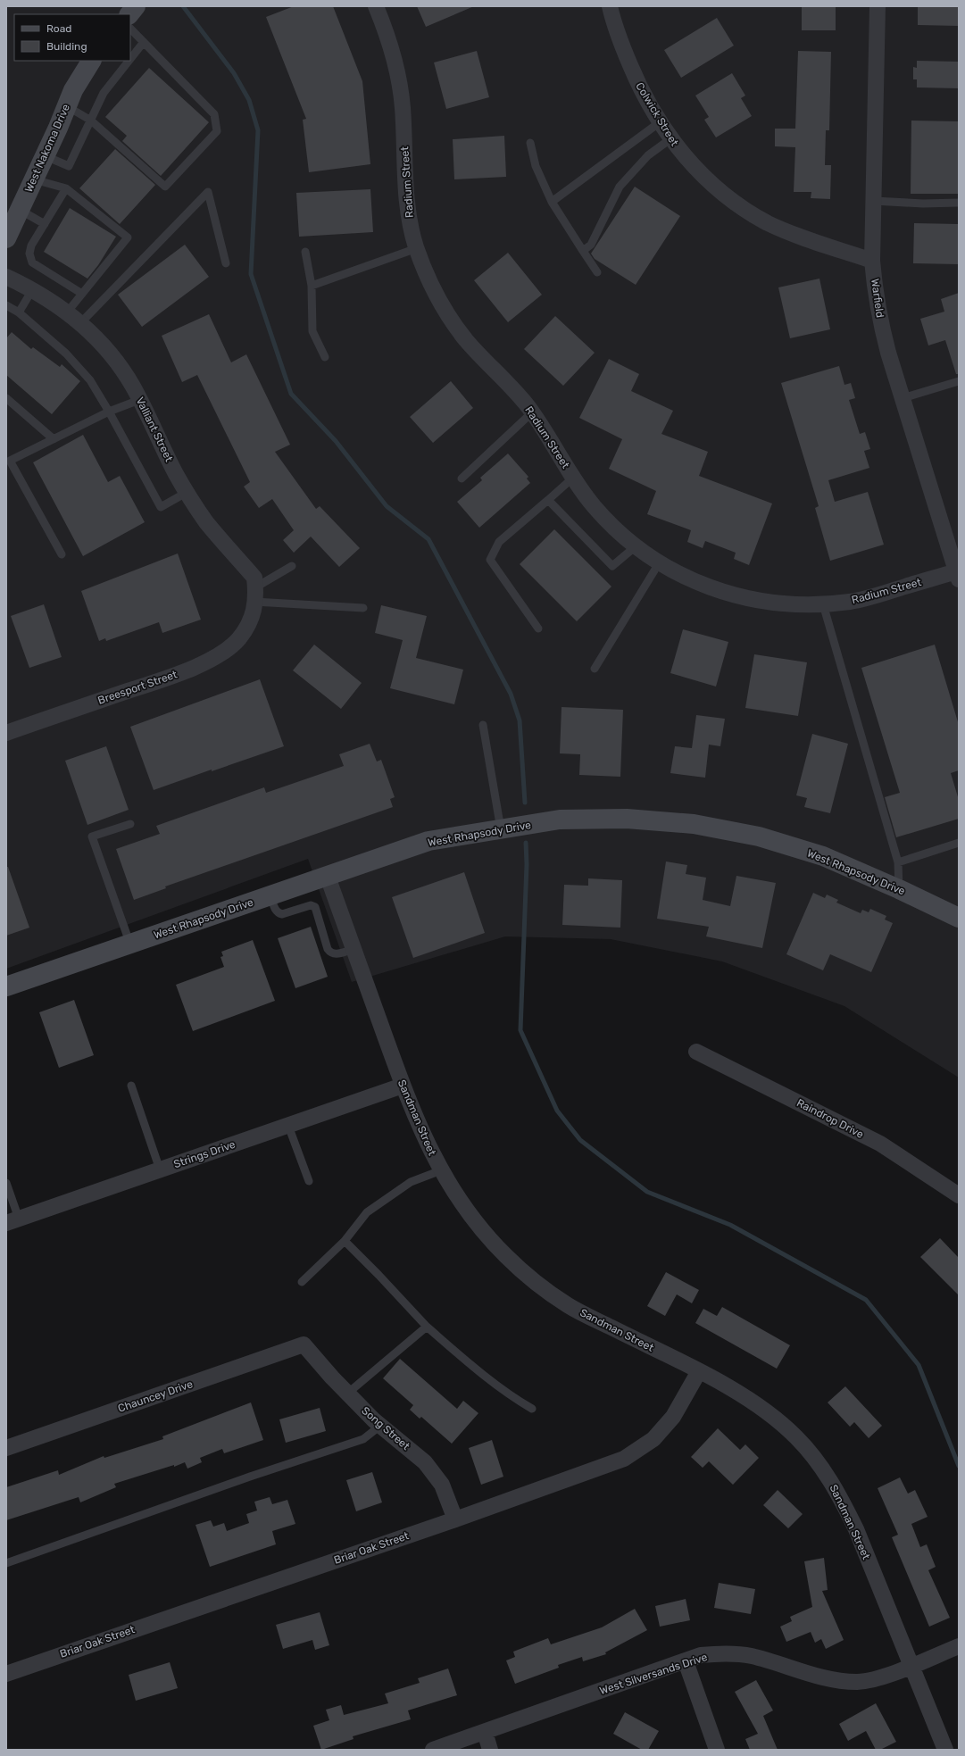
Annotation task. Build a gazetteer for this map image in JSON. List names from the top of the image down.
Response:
{
  "streets": {
    "street": [
      "Colwick Street",
      "West Nakoma Drive",
      "Radium Street",
      "Warfield",
      "Valliant Street",
      "Breesport Street",
      "West Rhapsody Drive",
      "Sandman Street",
      "Raindrop Drive",
      "Strings Drive",
      "Chauncey Drive",
      "Song Street",
      "Briar Oak Street",
      "West Silversands Drive"
    ]
  },
  "crossings": [
    ["Colwick Street", "Warfield"],
    ["Radium Street", "Warfield"],
    ["Valliant Street", "Breesport Street"],
    ["West Rhapsody Drive", "Sandman Street"],
    ["Sandman Street", "Strings Drive"],
    ["Sandman Street", "Briar Oak Street"],
    ["Sandman Street", "West Silversands Drive"],
    ["Chauncey Drive", "Song Street"],
    ["Song Street", "Briar Oak Street"]
  ],
  "legend": ["Road", "Building"]
}
